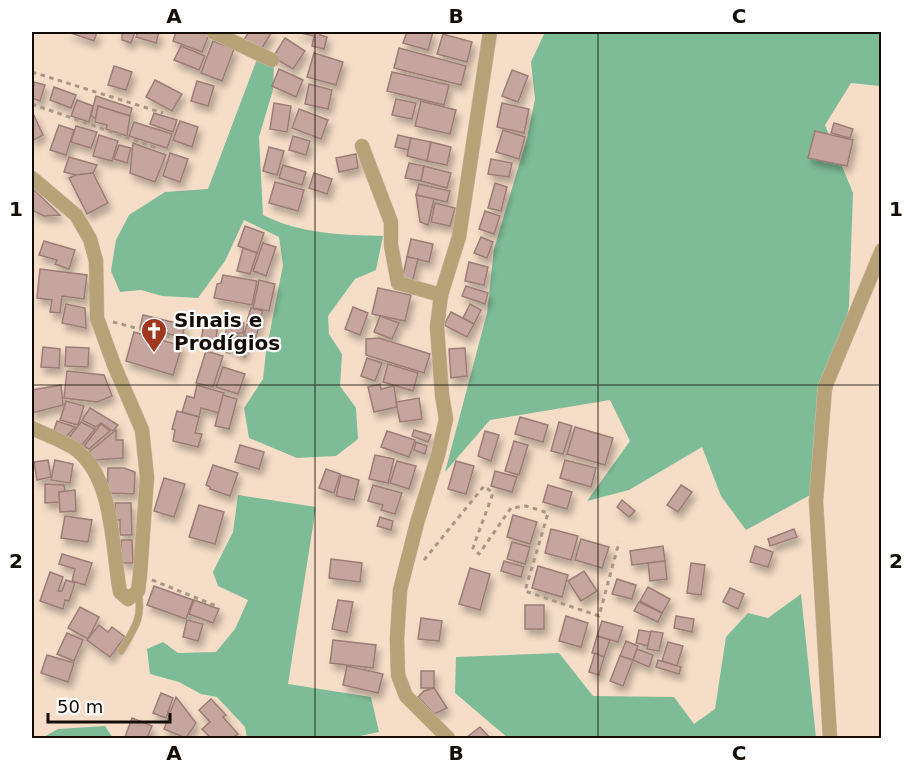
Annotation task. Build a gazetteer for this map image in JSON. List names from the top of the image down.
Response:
{
  "places": {
    "church": ["Sinais e Prodígios"]
  },
  "scale_bar": "50 m",
  "grid": {
    "columns": ["A", "B", "C"],
    "rows": ["1", "2"]
  }
}
